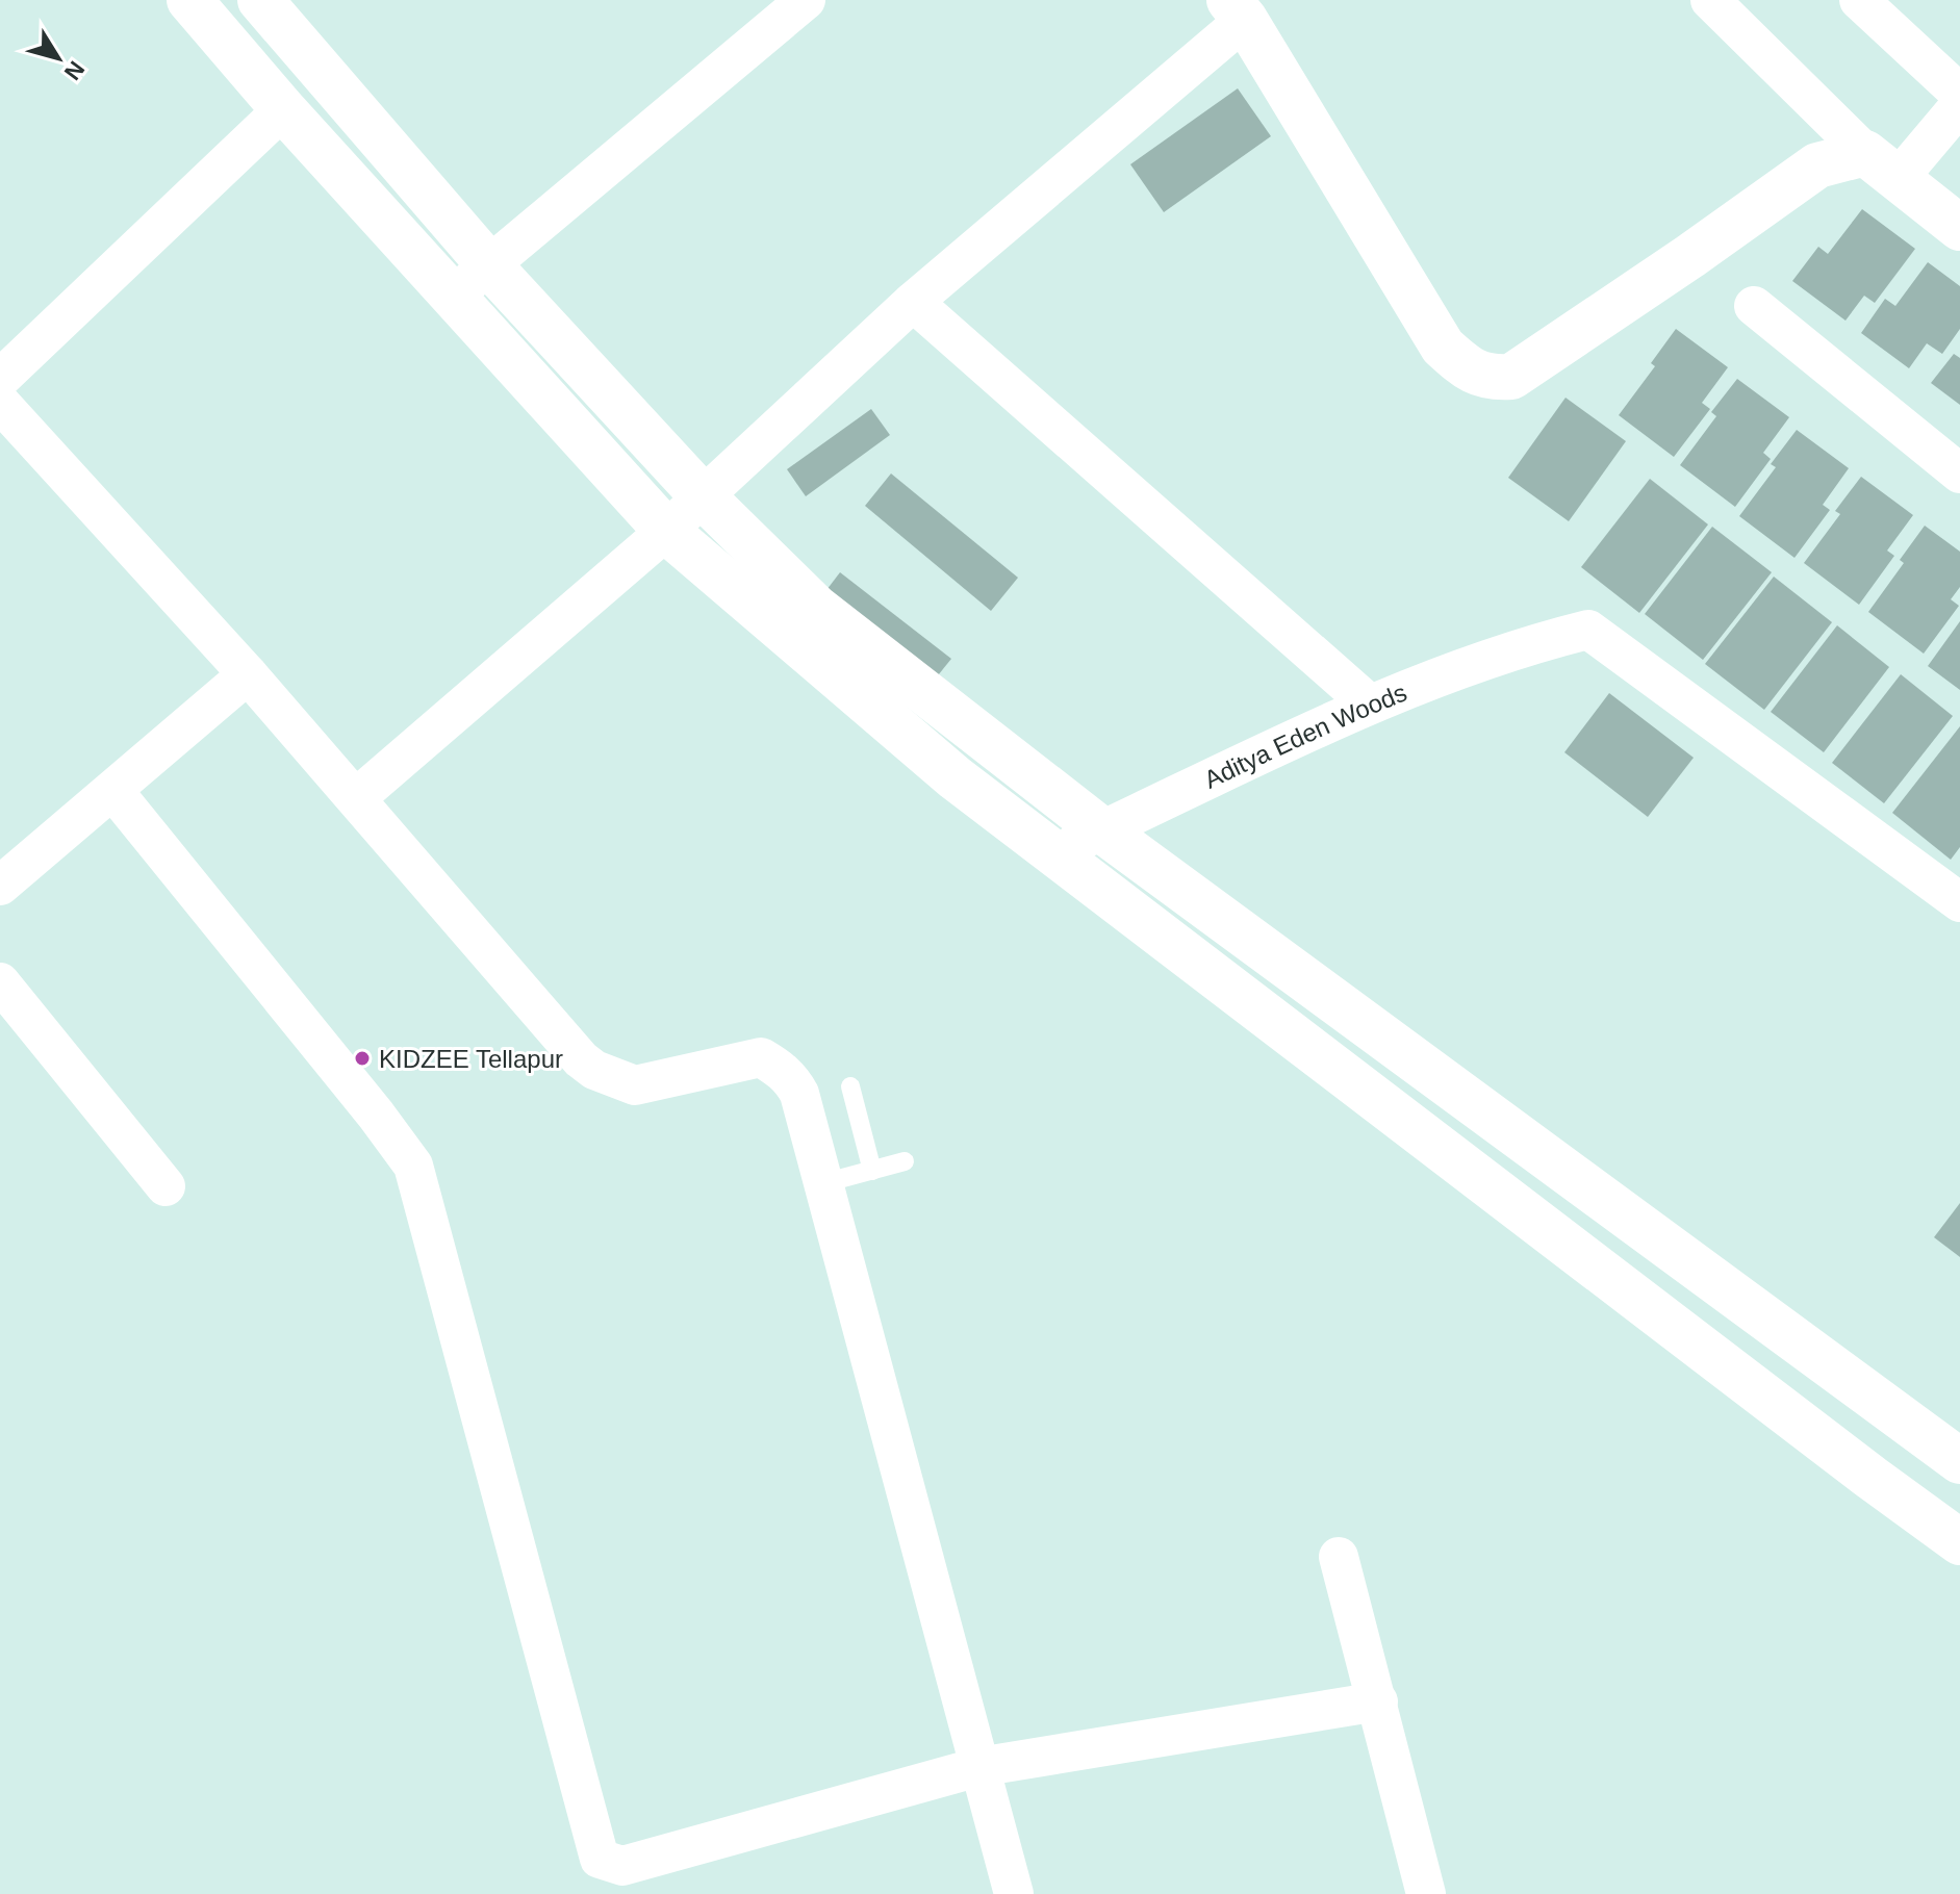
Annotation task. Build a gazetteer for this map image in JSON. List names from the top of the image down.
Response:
{
  "streets": {
    "street": ["Aditya Eden Woods"]
  },
  "places": ["KIDZEE Tellapur"],
  "north": "bottom right"
}
